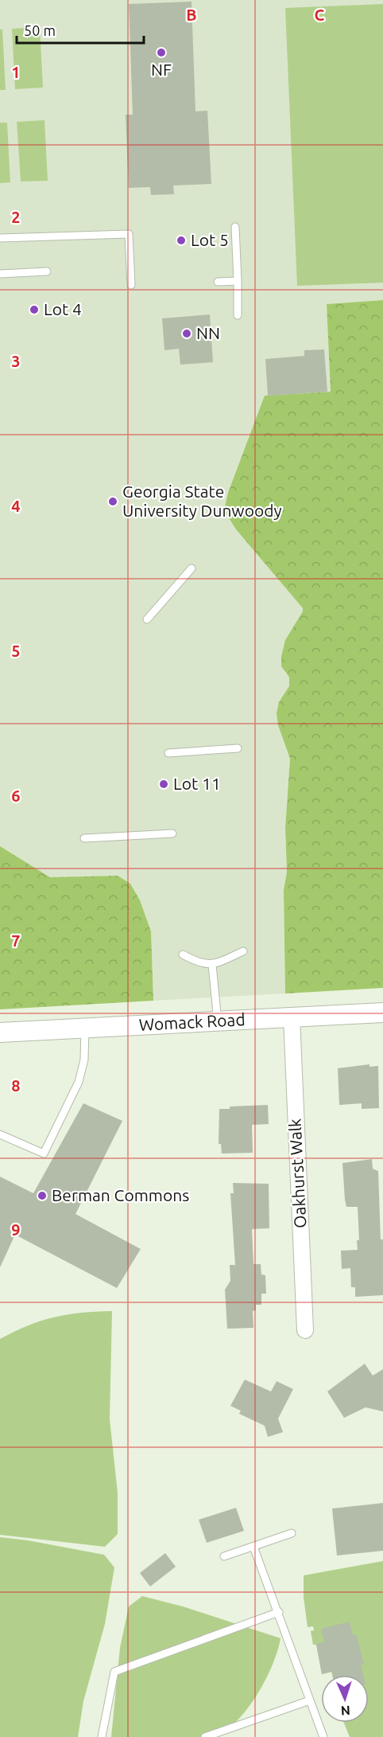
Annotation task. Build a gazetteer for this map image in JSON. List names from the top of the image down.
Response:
{
  "streets": {
    "street": ["Womack Road", "Oakhurst Walk"]
  },
  "crossings": [
    ["Womack Road", "Oakhurst Walk"]
  ],
  "places": [
    "NF",
    "Lot 5",
    "Lot 4",
    "NN",
    "Georgia State University Dunwoody",
    "Lot 11",
    "Berman Commons"
  ],
  "scale_bar": "50 m",
  "north": "bottom",
  "grid": {
    "columns": ["B", "C"],
    "rows": [
      "1",
      "2",
      "3",
      "4",
      "5",
      "6",
      "7",
      "8",
      "9"
    ]
  }
}
